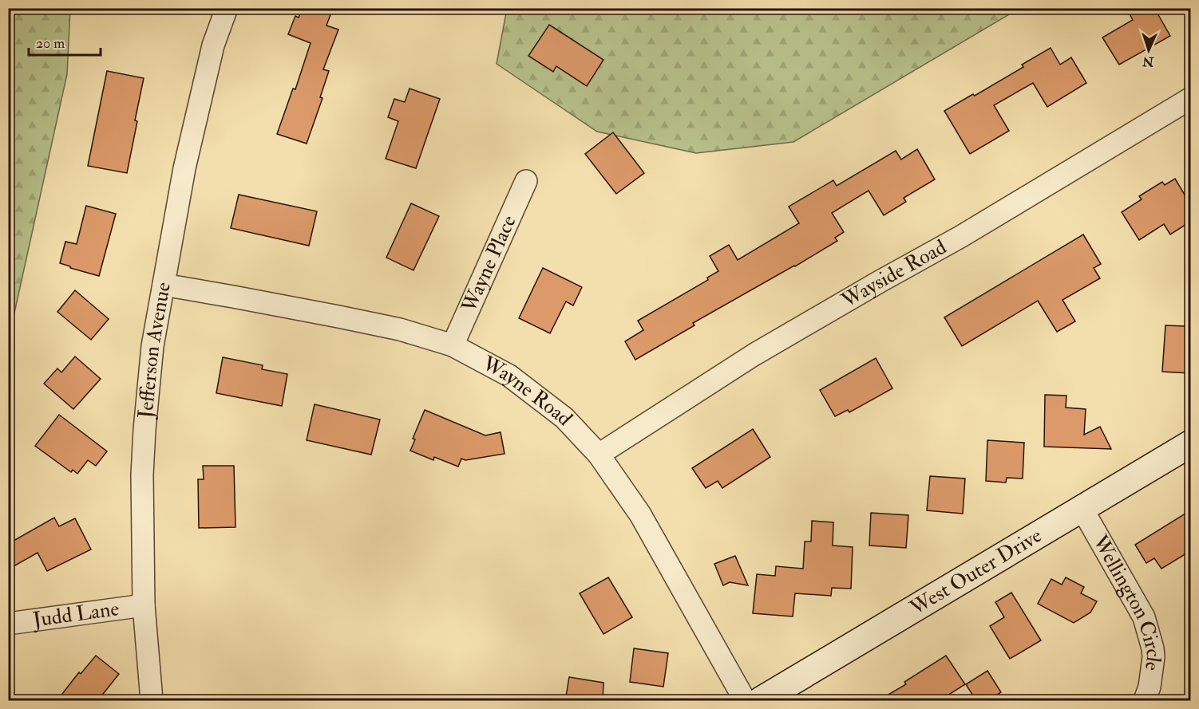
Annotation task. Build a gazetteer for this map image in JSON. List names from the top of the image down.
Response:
{
  "streets": {
    "street": [
      "Wayne Place",
      "Wayside Road",
      "Jefferson Avenue",
      "Wayne Road",
      "West Outer Drive",
      "Wellington Circle",
      "Judd Lane"
    ]
  },
  "crossings": [
    ["Wayne Place", "Wayne Road"],
    ["Wayside Road", "Wayne Road"],
    ["Jefferson Avenue", "Wayne Road"],
    ["Jefferson Avenue", "Judd Lane"],
    ["West Outer Drive", "Wellington Circle"]
  ],
  "scale_bar": "20 m",
  "north": "bottom"
}
